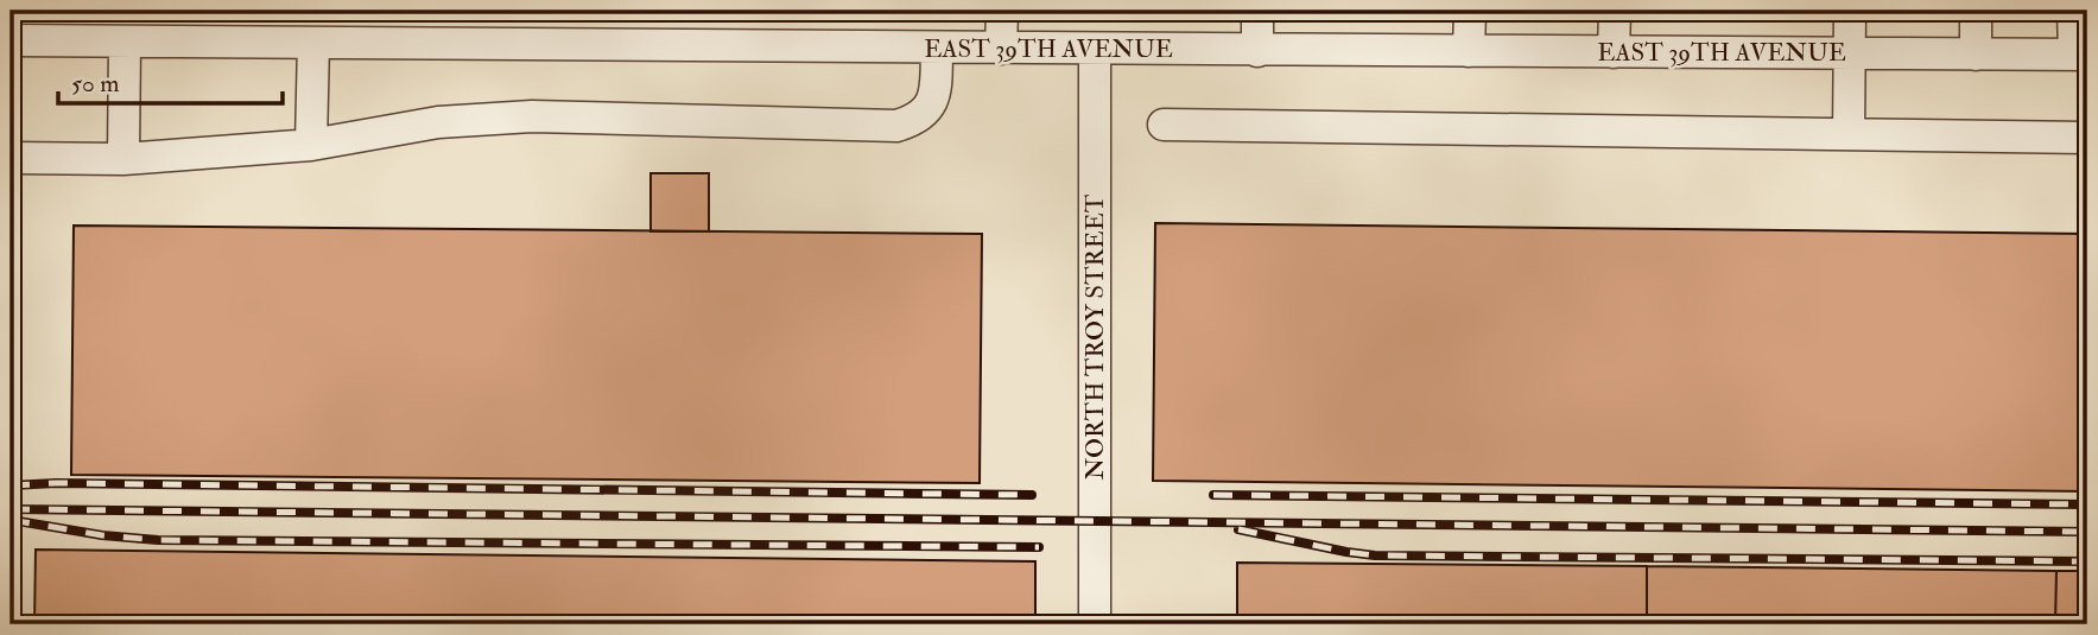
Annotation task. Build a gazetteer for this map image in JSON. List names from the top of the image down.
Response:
{
  "streets": {
    "street": ["EAST 39TH AVENUE", "NORTH TROY STREET"]
  },
  "crossings": [
    ["EAST 39TH AVENUE", "NORTH TROY STREET"]
  ],
  "scale_bar": "50 m"
}
